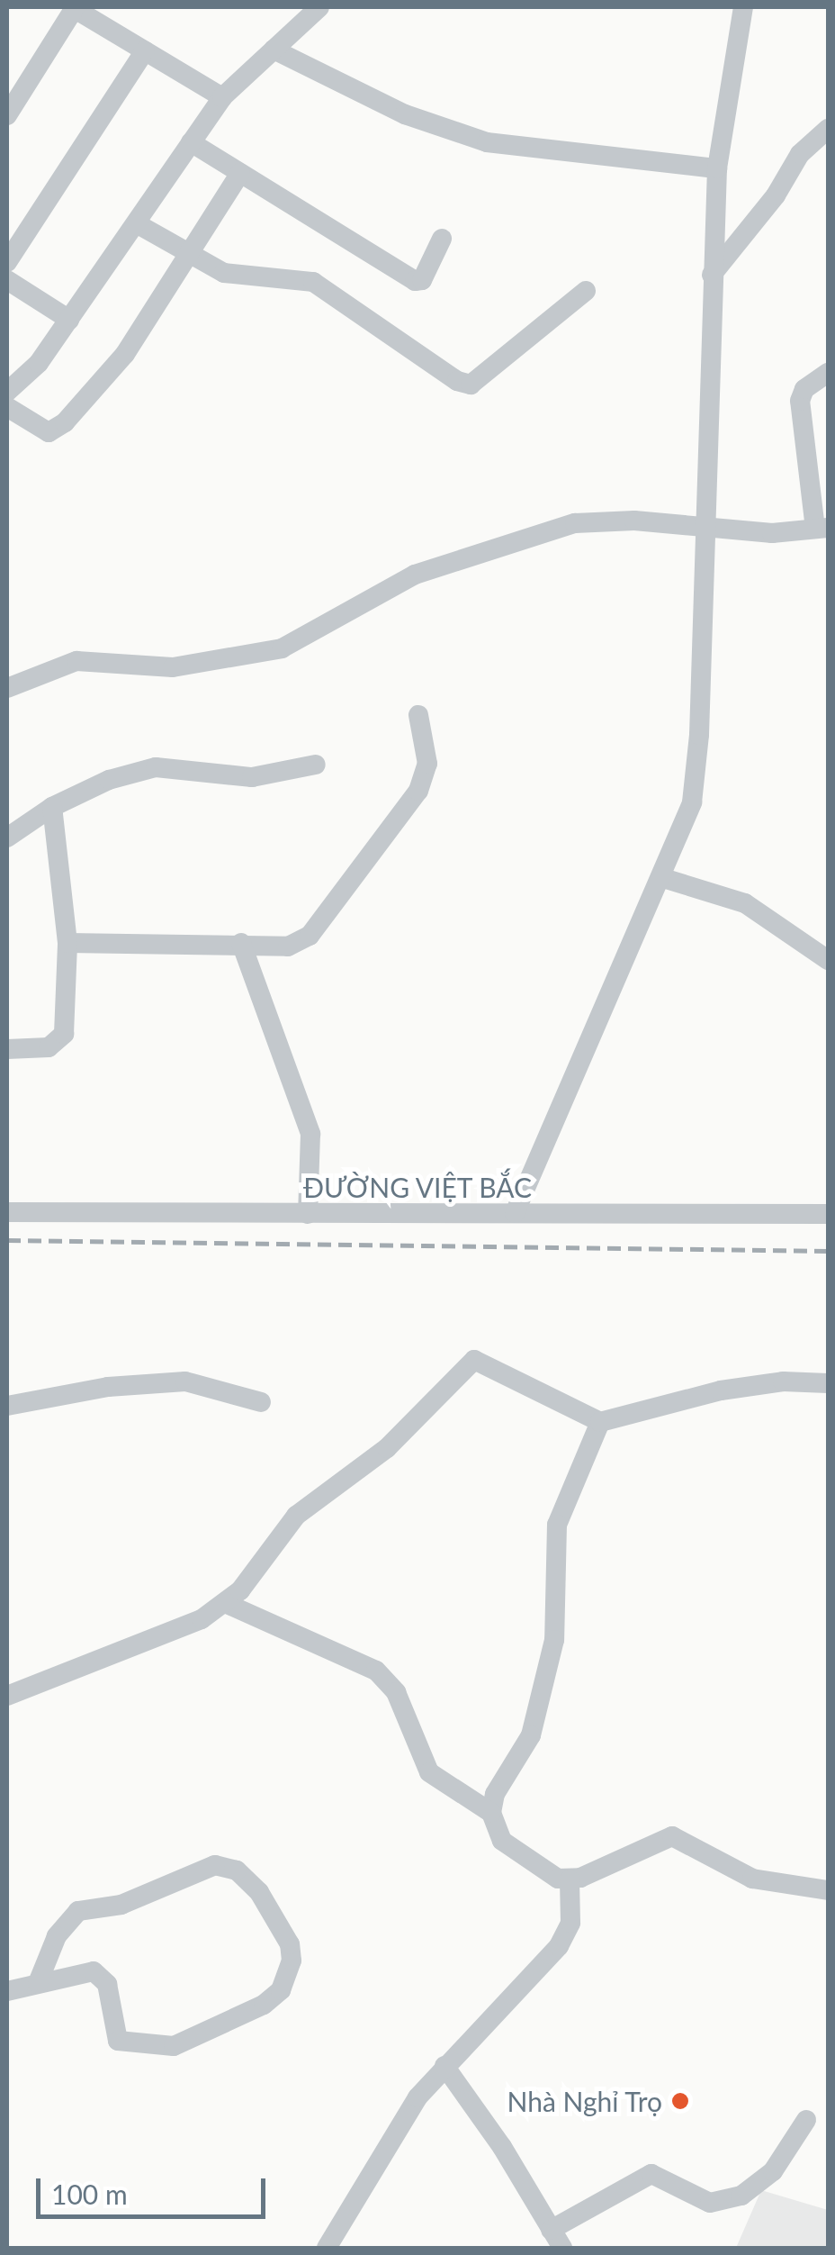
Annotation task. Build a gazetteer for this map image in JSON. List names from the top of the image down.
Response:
{
  "streets": {
    "street": ["ĐƯỜNG VIỆT BẮC"]
  },
  "places": ["Nhà Nghỉ Trọ"],
  "scale_bar": "100 m"
}
